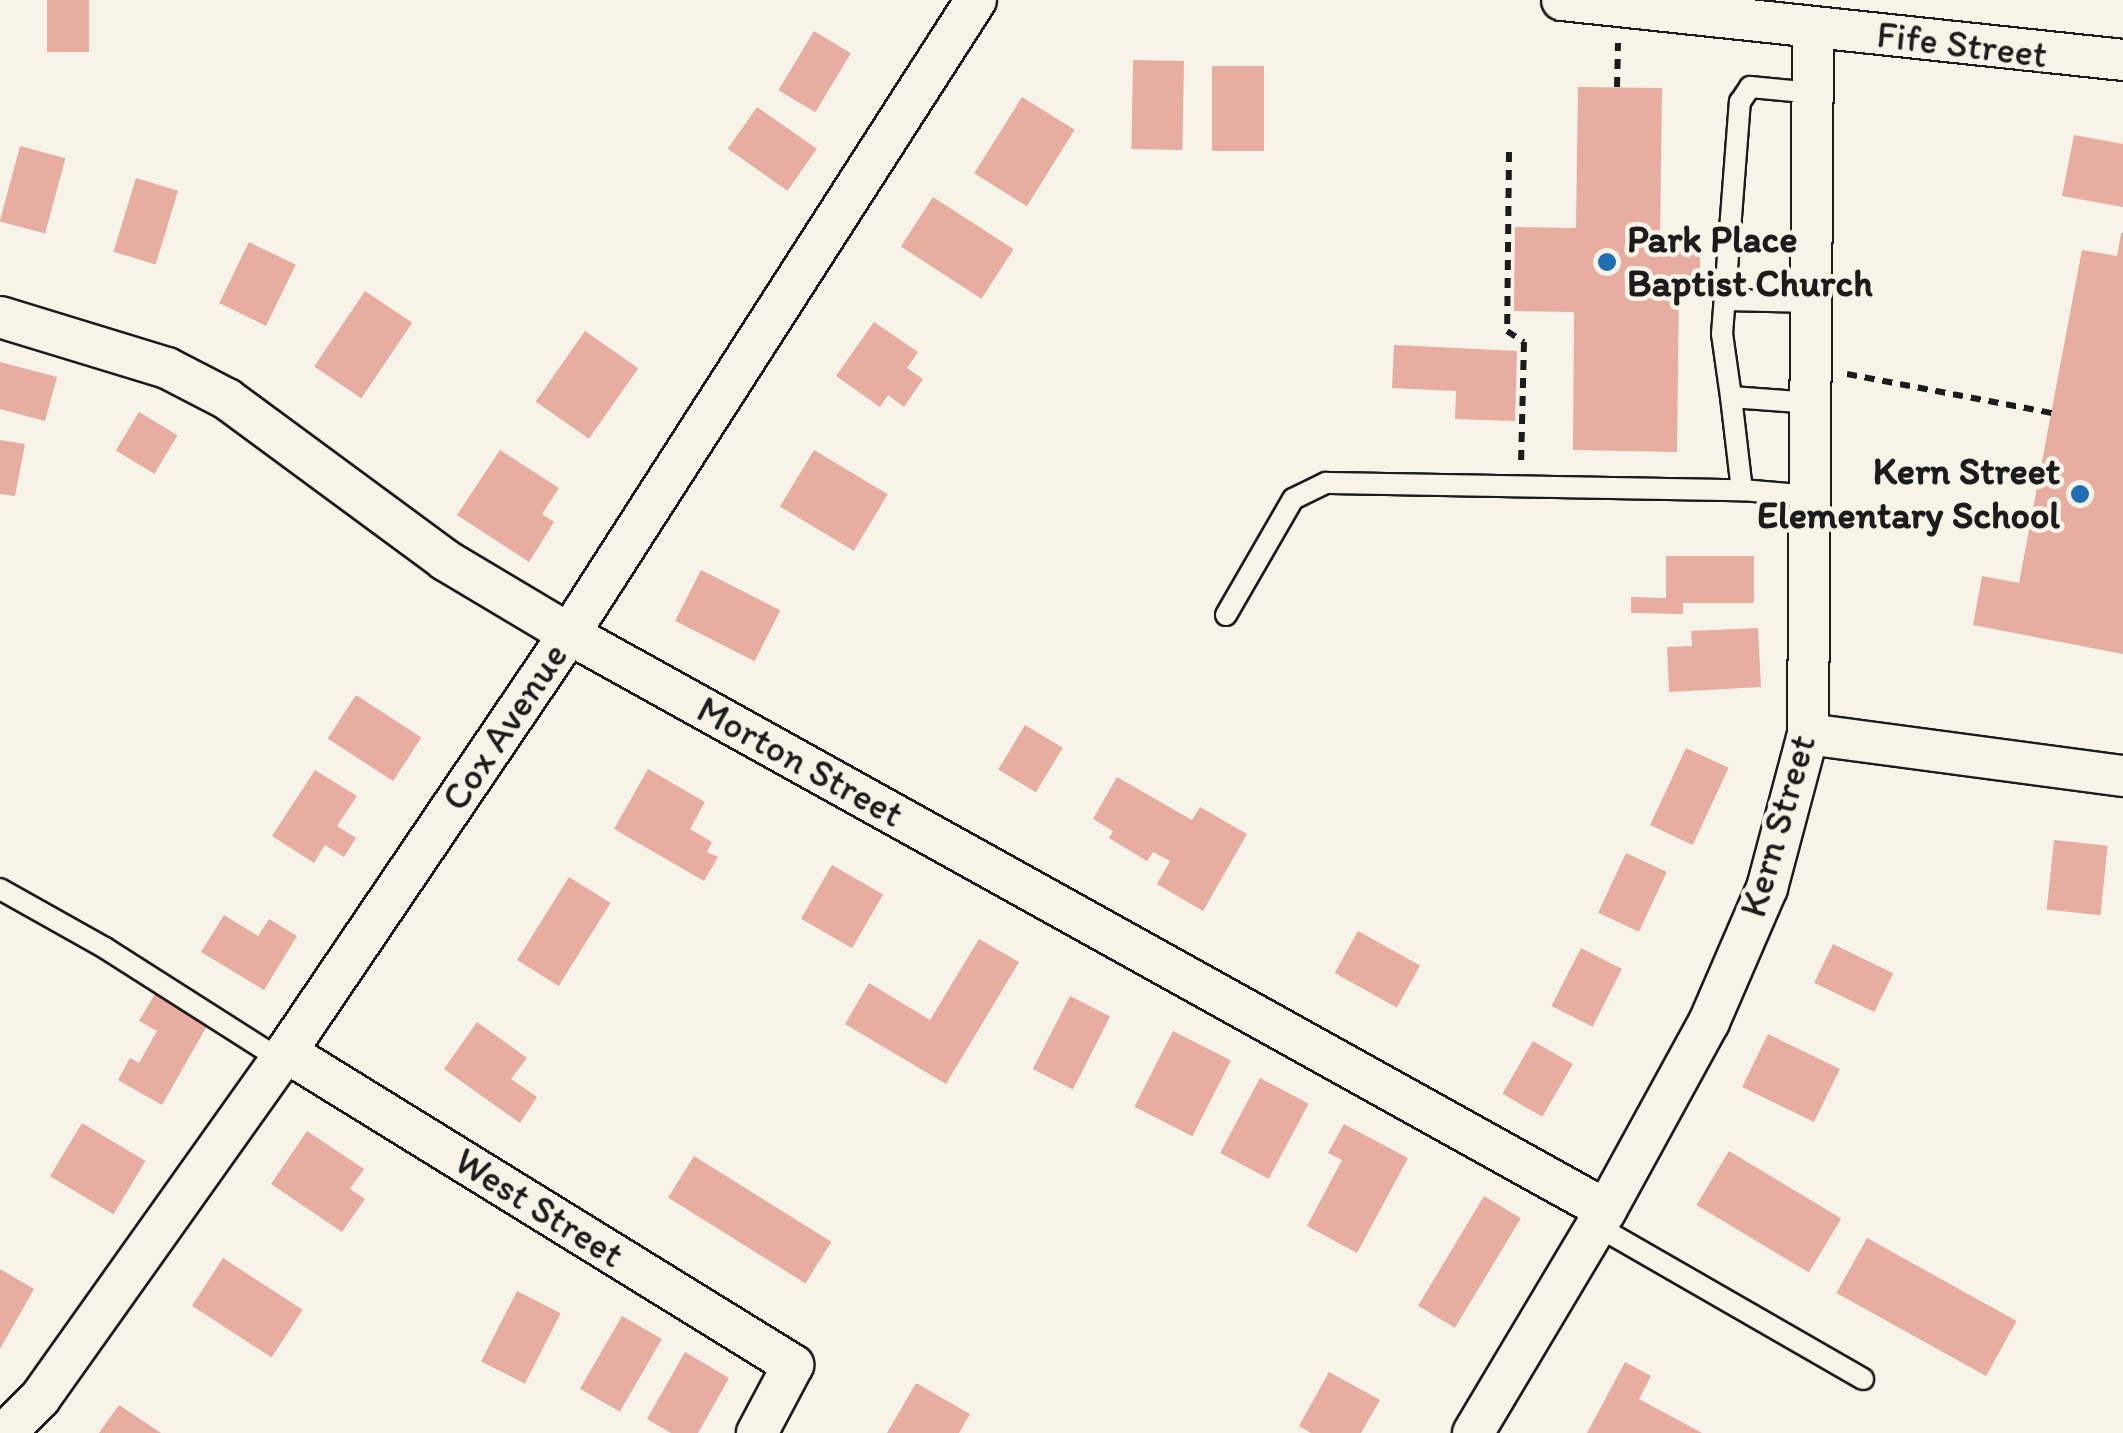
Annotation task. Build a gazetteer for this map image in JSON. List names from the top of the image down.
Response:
{
  "streets": {
    "street": [
      "Fife Street",
      "Cox Avenue",
      "Morton Street",
      "Kern Street",
      "West Street"
    ]
  },
  "crossings": [
    ["Fife Street", "Kern Street"],
    ["Cox Avenue", "Morton Street"],
    ["Cox Avenue", "West Street"],
    ["Morton Street", "Kern Street"]
  ],
  "places": ["Park Place Baptist Church", "Kern Street Elementary School"]
}
